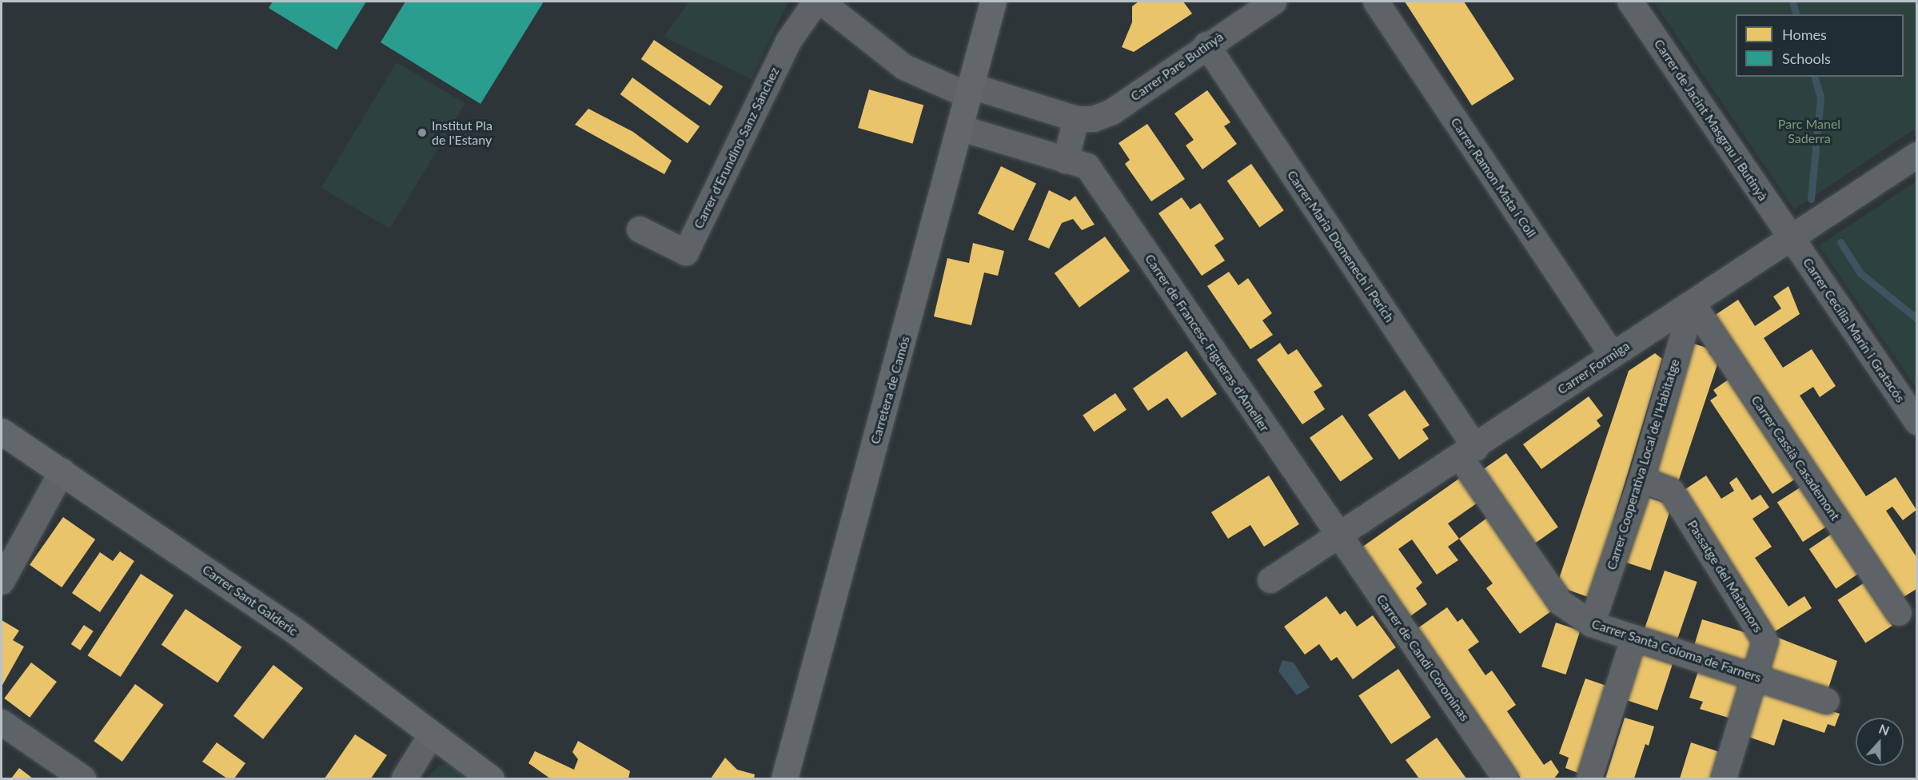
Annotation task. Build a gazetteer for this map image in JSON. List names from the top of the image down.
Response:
{
  "streets": {
    "street": [
      "Carrer Pare Butinyà",
      "Carrer de Jacint Masgrau i Butinyà",
      "Carrer d'Erundino Sanz Sánchez",
      "Carrer Ramon Mata i Coll",
      "Carrer Maria Domenech i Perich",
      "Carrer Cecília Marín i Gratacós",
      "Carrer de Francesc Figueras d'Ameller",
      "Carrer Formiga",
      "Carretera de Camós",
      "Carrer Cassià Casademont",
      "Carrer Cooperativa Local de l'Habitatge",
      "Passatge del Matamors",
      "Carrer Sant Galderic",
      "Carrer Santa Coloma de Farners",
      "Carrer de Candi Corominas"
    ]
  },
  "crossings": [
    ["Carrer Pare Butinyà", "Carrer Maria Domenech i Perich"],
    ["Carrer de Jacint Masgrau i Butinyà", "Carrer Cecília Marín i Gratacós"],
    ["Carrer de Jacint Masgrau i Butinyà", "Carrer Formiga"],
    ["Carrer Ramon Mata i Coll", "Carrer Formiga"],
    ["Carrer Maria Domenech i Perich", "Carrer Formiga"],
    ["Carrer Maria Domenech i Perich", "Carrer Santa Coloma de Farners"],
    ["Carrer Cecília Marín i Gratacós", "Carrer Formiga"],
    ["Carrer de Francesc Figueras d'Ameller", "Carrer Formiga"],
    ["Carrer de Francesc Figueras d'Ameller", "Carretera de Camós"],
    ["Carrer de Francesc Figueras d'Ameller", "Carrer de Candi Corominas"],
    ["Carrer Formiga", "Carrer Cassià Casademont"],
    ["Carrer Formiga", "Carrer Cooperativa Local de l'Habitatge"],
    ["Carrer Formiga", "Carrer Santa Coloma de Farners"],
    ["Carrer Formiga", "Carrer de Candi Corominas"],
    ["Carrer Cassià Casademont", "Carrer Cooperativa Local de l'Habitatge"],
    ["Carrer Cooperativa Local de l'Habitatge", "Passatge del Matamors"],
    ["Carrer Cooperativa Local de l'Habitatge", "Carrer Santa Coloma de Farners"],
    ["Passatge del Matamors", "Carrer Santa Coloma de Farners"]
  ],
  "parks": ["Parc Manel Saderra"],
  "places": ["Institut Pla de l'Estany"],
  "legend": ["Homes", "Schools"],
  "north": "top"
}
